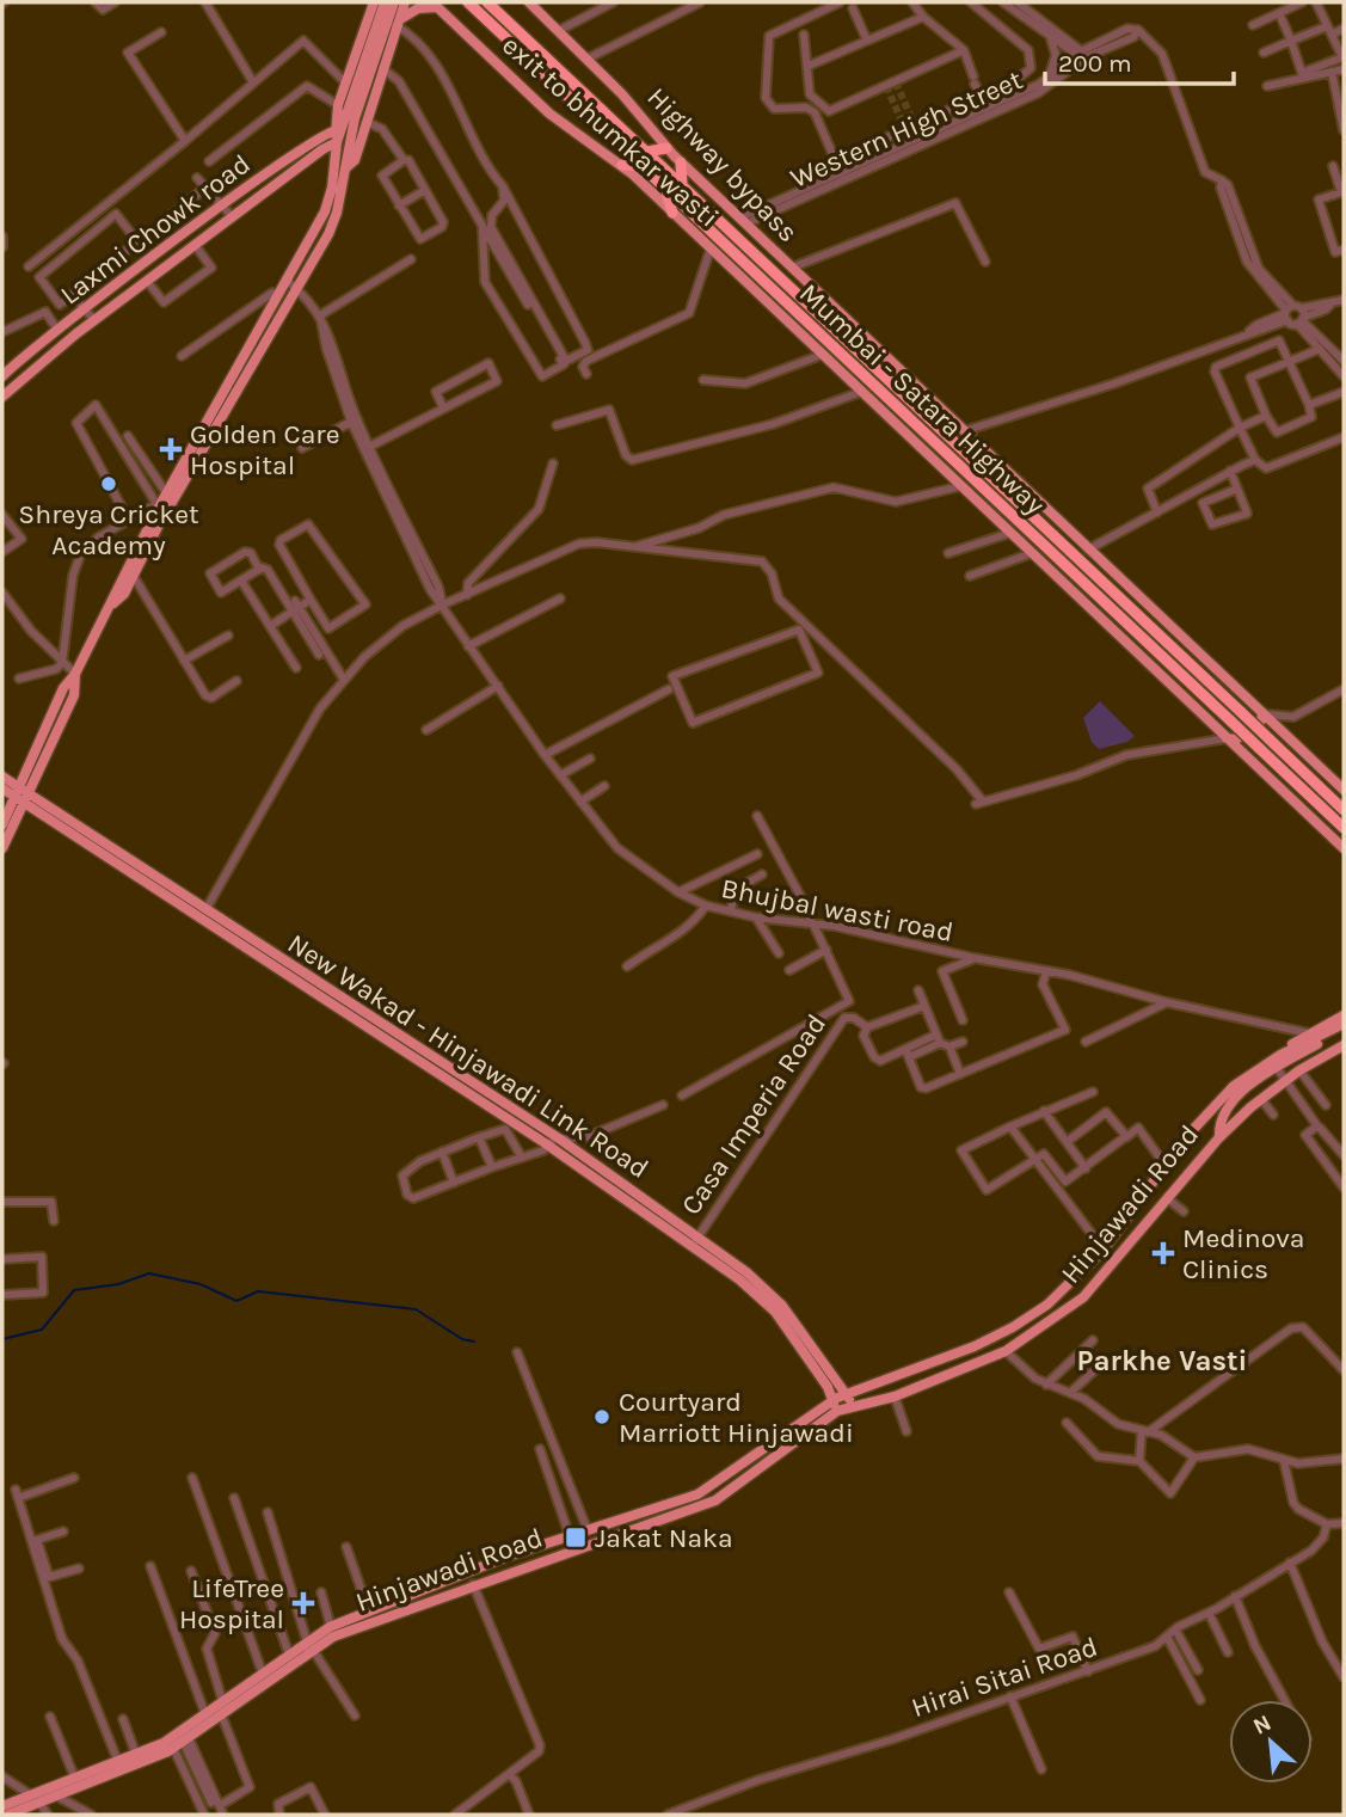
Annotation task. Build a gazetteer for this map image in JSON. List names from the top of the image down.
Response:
{
  "streets": {
    "highway": ["Mumbai - Satara Highway"],
    "main road": [
      "exit to bhumkar wasti",
      "Highway bypass",
      "Laxmi Chowk road",
      "New Wakad - Hinjawadi Link Road",
      "Hinjawadi Road"
    ],
    "street": [
      "Western High Street",
      "Bhujbal wasti road",
      "Casa Imperia Road",
      "Hirai Sitai Road"
    ]
  },
  "crossings": [
    ["Western High Street", "Highway bypass"],
    ["Bhujbal wasti road", "Hinjawadi Road"],
    ["New Wakad - Hinjawadi Link Road", "Casa Imperia Road"],
    ["New Wakad - Hinjawadi Link Road", "Hinjawadi Road"]
  ],
  "districts": ["Parkhe Vasti"],
  "places": {
    "health": ["Golden Care Hospital", "Medinova Clinics", "LifeTree Hospital"],
    "other": ["Shreya Cricket Academy", "Courtyard Marriott Hinjawadi"],
    "transit": ["Jakat Naka"]
  },
  "scale_bar": "200 m",
  "north": "top left"
}
